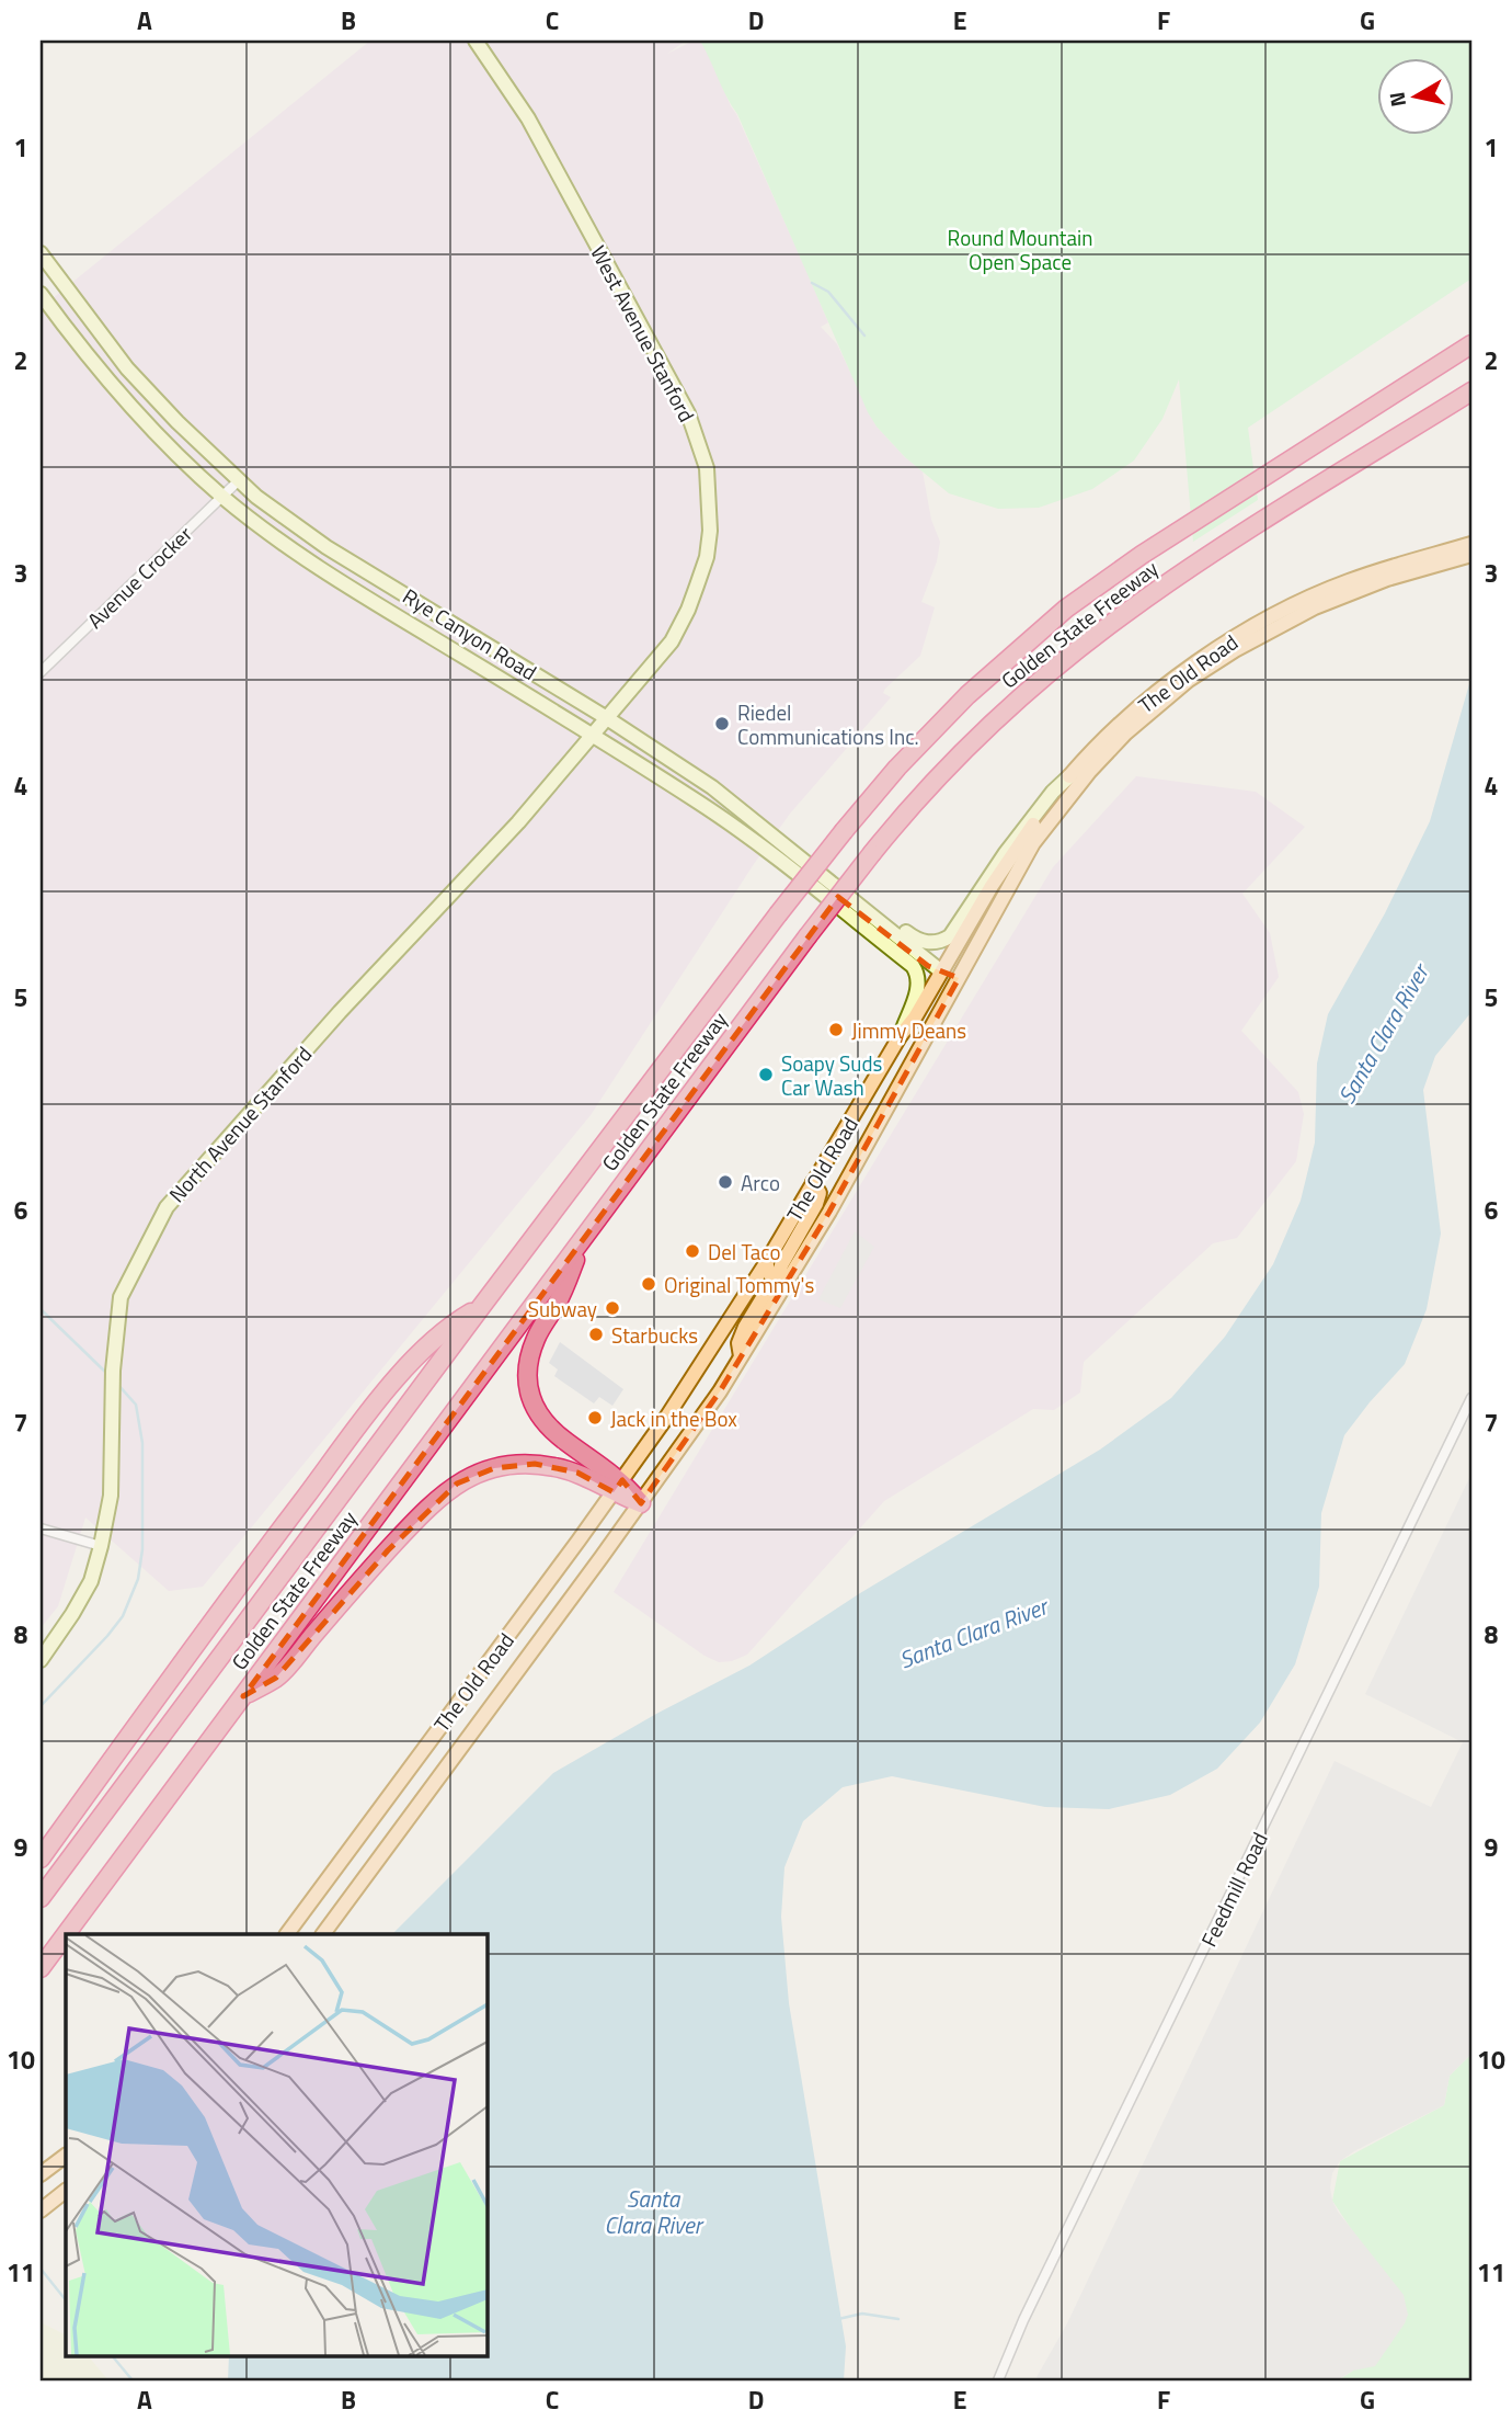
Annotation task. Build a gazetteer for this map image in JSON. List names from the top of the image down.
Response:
{
  "streets": {
    "highway": ["Golden State Freeway"],
    "main road": [
      "West Avenue Stanford",
      "Rye Canyon Road",
      "The Old Road",
      "North Avenue Stanford"
    ],
    "street": ["Avenue Crocker", "Feedmill Road"]
  },
  "crossings": [
    ["West Avenue Stanford", "Rye Canyon Road"],
    ["West Avenue Stanford", "North Avenue Stanford"],
    ["Avenue Crocker", "Rye Canyon Road"],
    ["Rye Canyon Road", "The Old Road"],
    ["Rye Canyon Road", "North Avenue Stanford"]
  ],
  "water": ["Santa Clara River"],
  "parks": ["Round Mountain Open Space"],
  "places": [
    "Riedel Communications Inc.",
    "Jimmy Deans",
    "Soapy Suds Car Wash",
    "Arco",
    "Del Taco",
    "Original Tommy's",
    "Subway",
    "Starbucks",
    "Jack in the Box"
  ],
  "north": "left",
  "grid": {
    "columns": [
      "A",
      "B",
      "C",
      "D",
      "E",
      "F",
      "G"
    ],
    "rows": [
      "1",
      "2",
      "3",
      "4",
      "5",
      "6",
      "7",
      "8",
      "9",
      "10",
      "11"
    ]
  }
}
